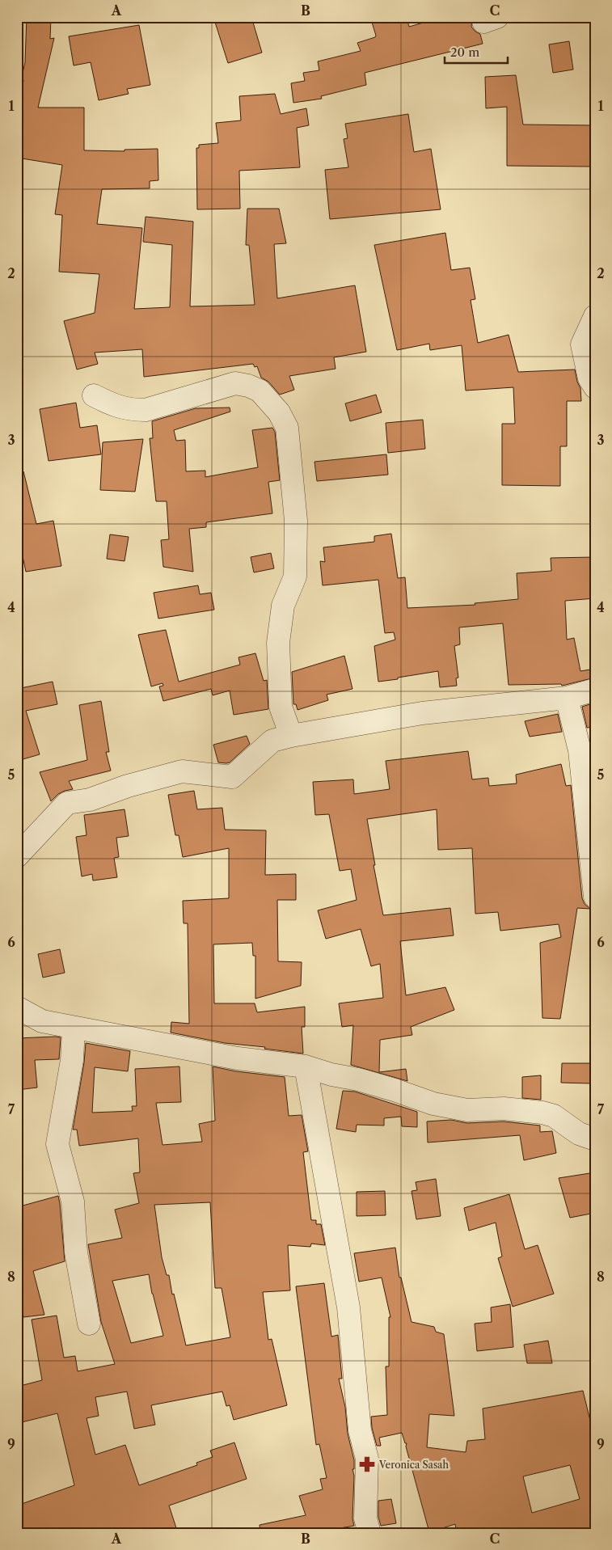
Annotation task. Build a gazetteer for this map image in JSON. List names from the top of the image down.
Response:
{
  "places": {
    "pharmacy": ["Veronica Sasah"]
  },
  "scale_bar": "20 m",
  "grid": {
    "columns": ["A", "B", "C"],
    "rows": [
      "1",
      "2",
      "3",
      "4",
      "5",
      "6",
      "7",
      "8",
      "9"
    ]
  }
}
